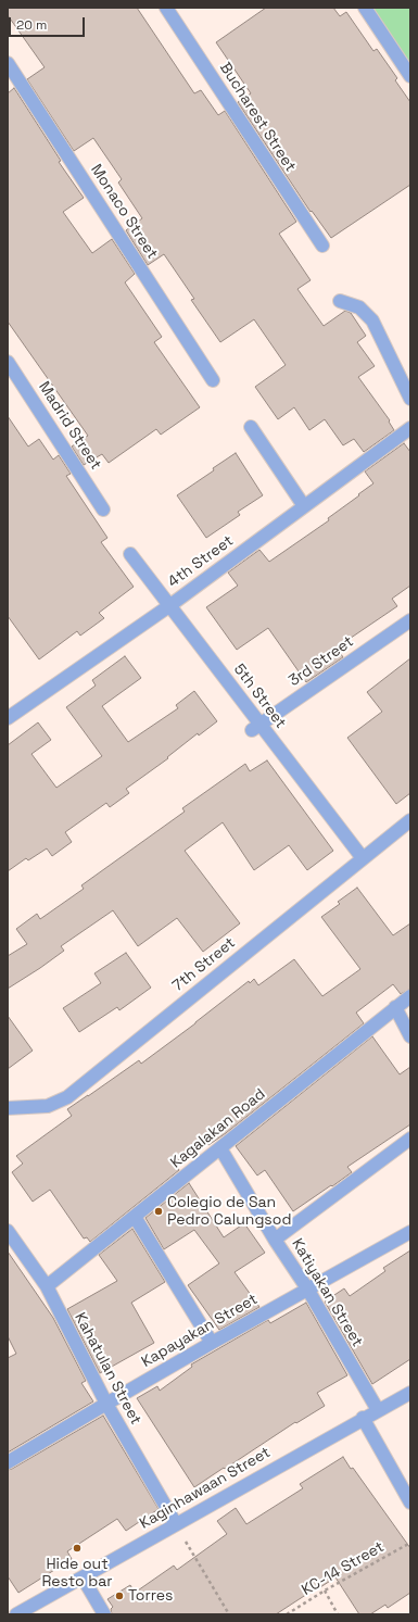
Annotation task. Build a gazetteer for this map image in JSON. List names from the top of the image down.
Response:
{
  "streets": {
    "street": [
      "Bucharest Street",
      "Monaco Street",
      "Madrid Street",
      "4th Street",
      "3rd Street",
      "5th Street",
      "7th Street",
      "Kagalakan Road",
      "Katiyakan Street",
      "Kapayakan Street",
      "Kahatulan Street",
      "Kaginhawaan Street"
    ],
    "path": ["KC-14 Street"]
  },
  "crossings": [
    ["4th Street", "5th Street"],
    ["3rd Street", "5th Street"],
    ["5th Street", "7th Street"],
    ["Kagalakan Road", "Katiyakan Street"],
    ["Kagalakan Road", "Kahatulan Street"],
    ["Katiyakan Street", "Kapayakan Street"],
    ["Katiyakan Street", "Kaginhawaan Street"],
    ["Kapayakan Street", "Kahatulan Street"],
    ["Kahatulan Street", "Kaginhawaan Street"]
  ],
  "places": ["Colegio de San Pedro Calungsod", "Hide out Resto bar", "Torres"],
  "scale_bar": "20 m"
}
